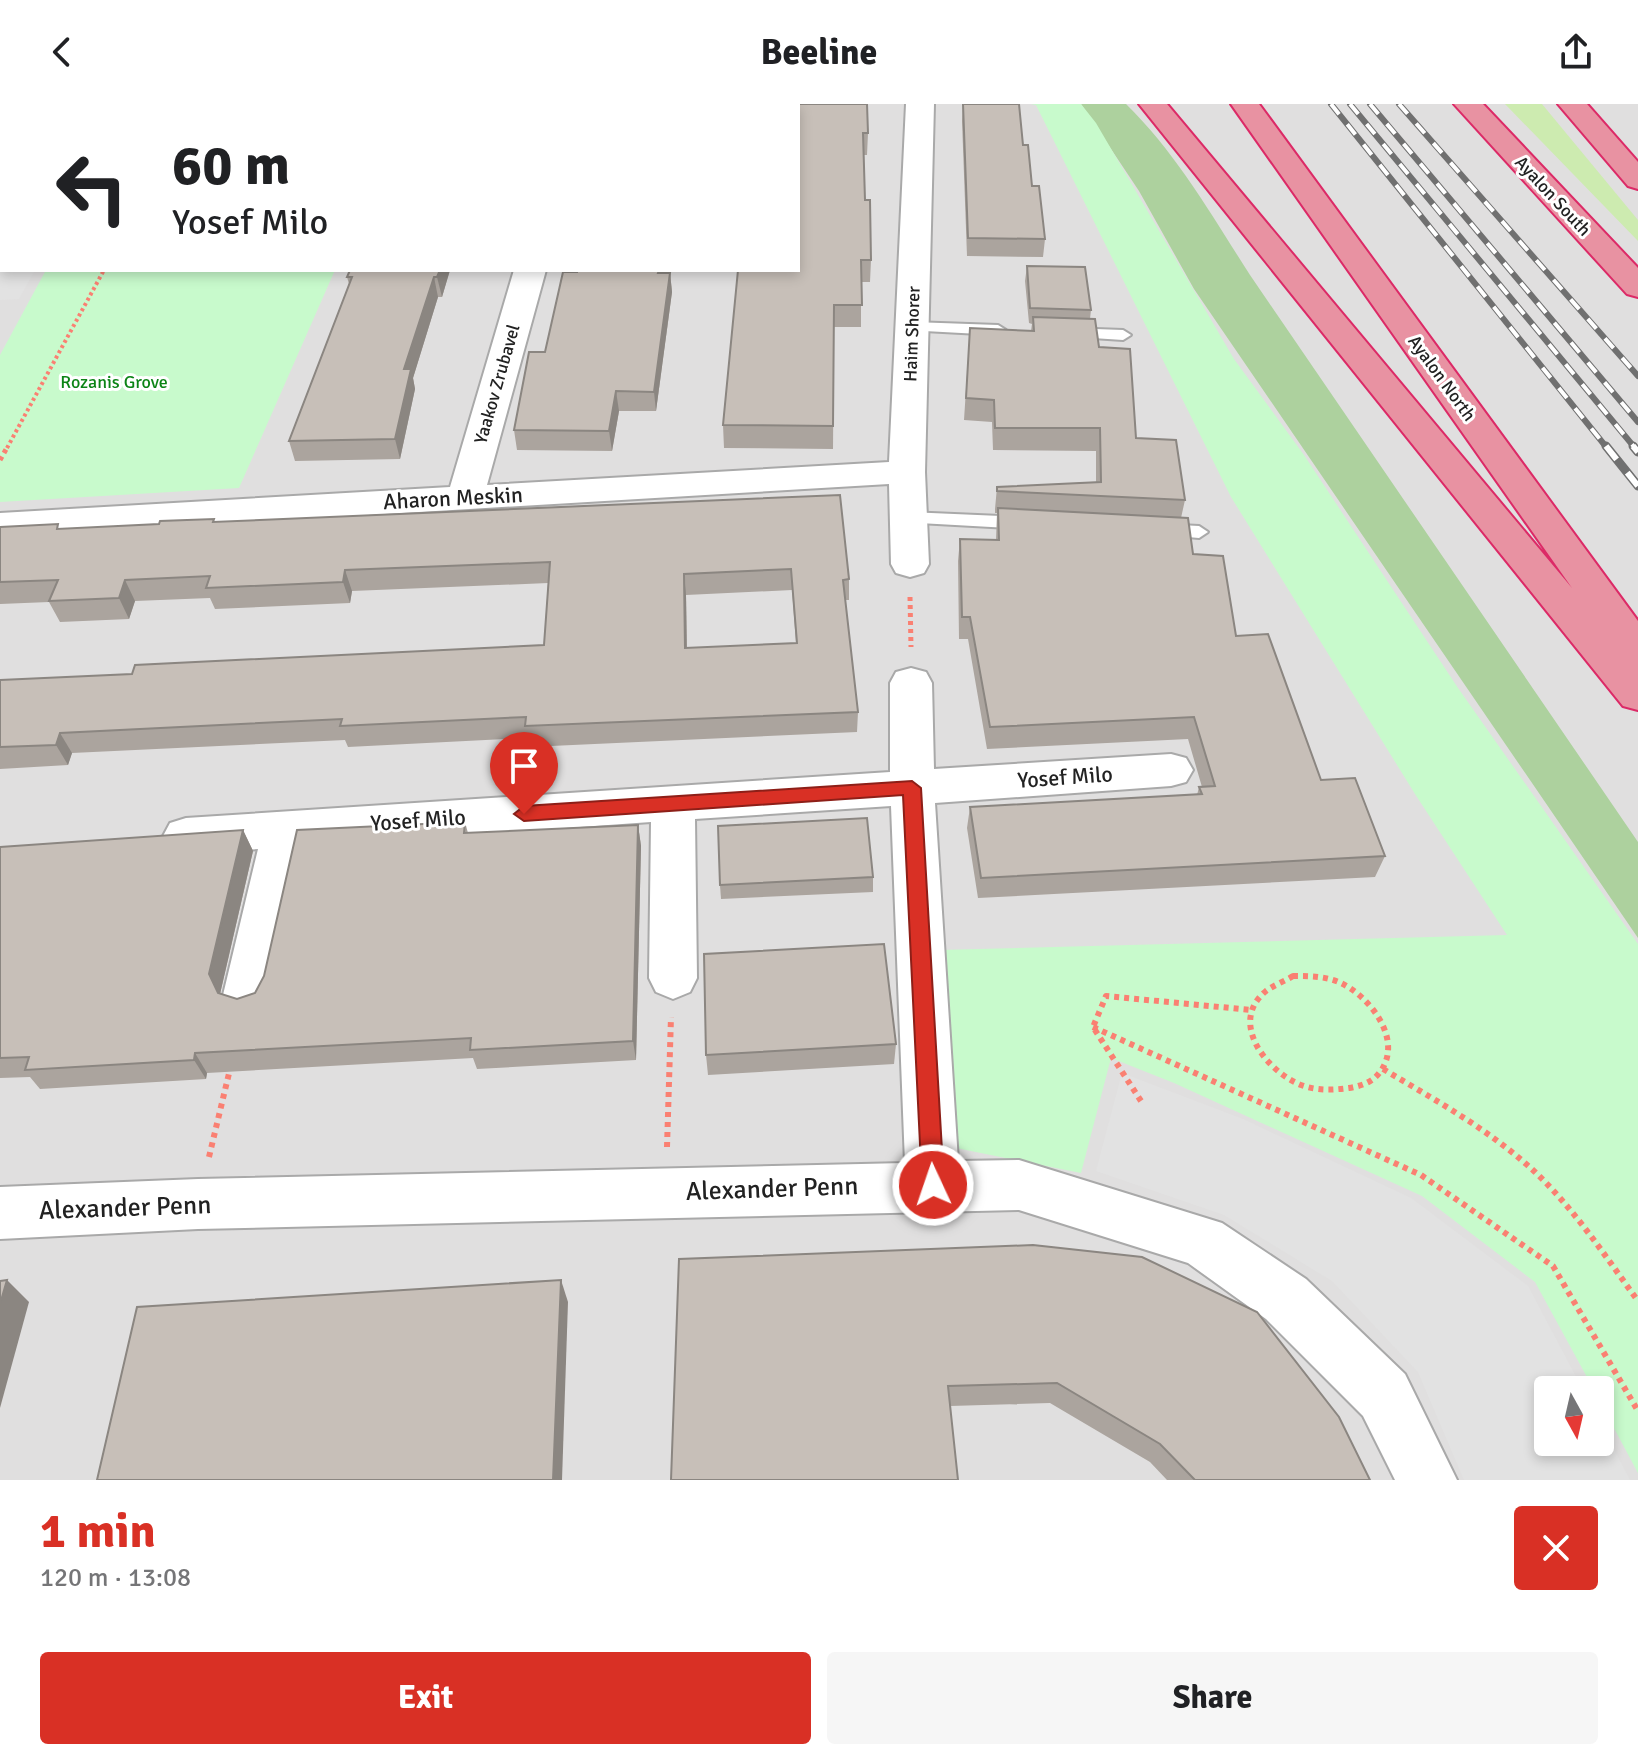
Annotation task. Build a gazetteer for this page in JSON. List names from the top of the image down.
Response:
{
  "streets": {
    "highway": ["Ayalon South", "Ayalon North"],
    "street": [
      "Haim Shorer",
      "Yaakov Zrubavel",
      "Aharon Meskin",
      "Yosef Milo",
      "Alexander Penn"
    ]
  },
  "crossings": [
    ["Haim Shorer", "Aharon Meskin"],
    ["Yaakov Zrubavel", "Aharon Meskin"]
  ],
  "parks": ["Rozanis Grove"],
  "north": "bottom",
  "page": {
    "header": "Beeline",
    "turn": ["60 m", "Yosef Milo"],
    "heading": ["1 min", "120 m · 13:08"],
    "buttons": ["Exit", "Share"]
  }
}
